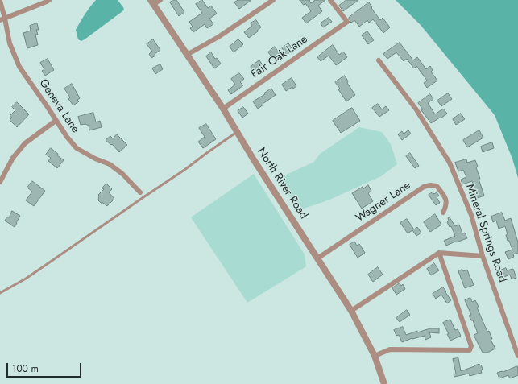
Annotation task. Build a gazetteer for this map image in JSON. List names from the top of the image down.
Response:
{
  "streets": {
    "street": [
      "Fair Oak Lane",
      "Geneva Lane",
      "North River Road",
      "Wagner Lane",
      "Mineral Springs Road"
    ]
  },
  "crossings": [
    ["Fair Oak Lane", "North River Road"],
    ["North River Road", "Wagner Lane"]
  ],
  "scale_bar": "100 m"
}
